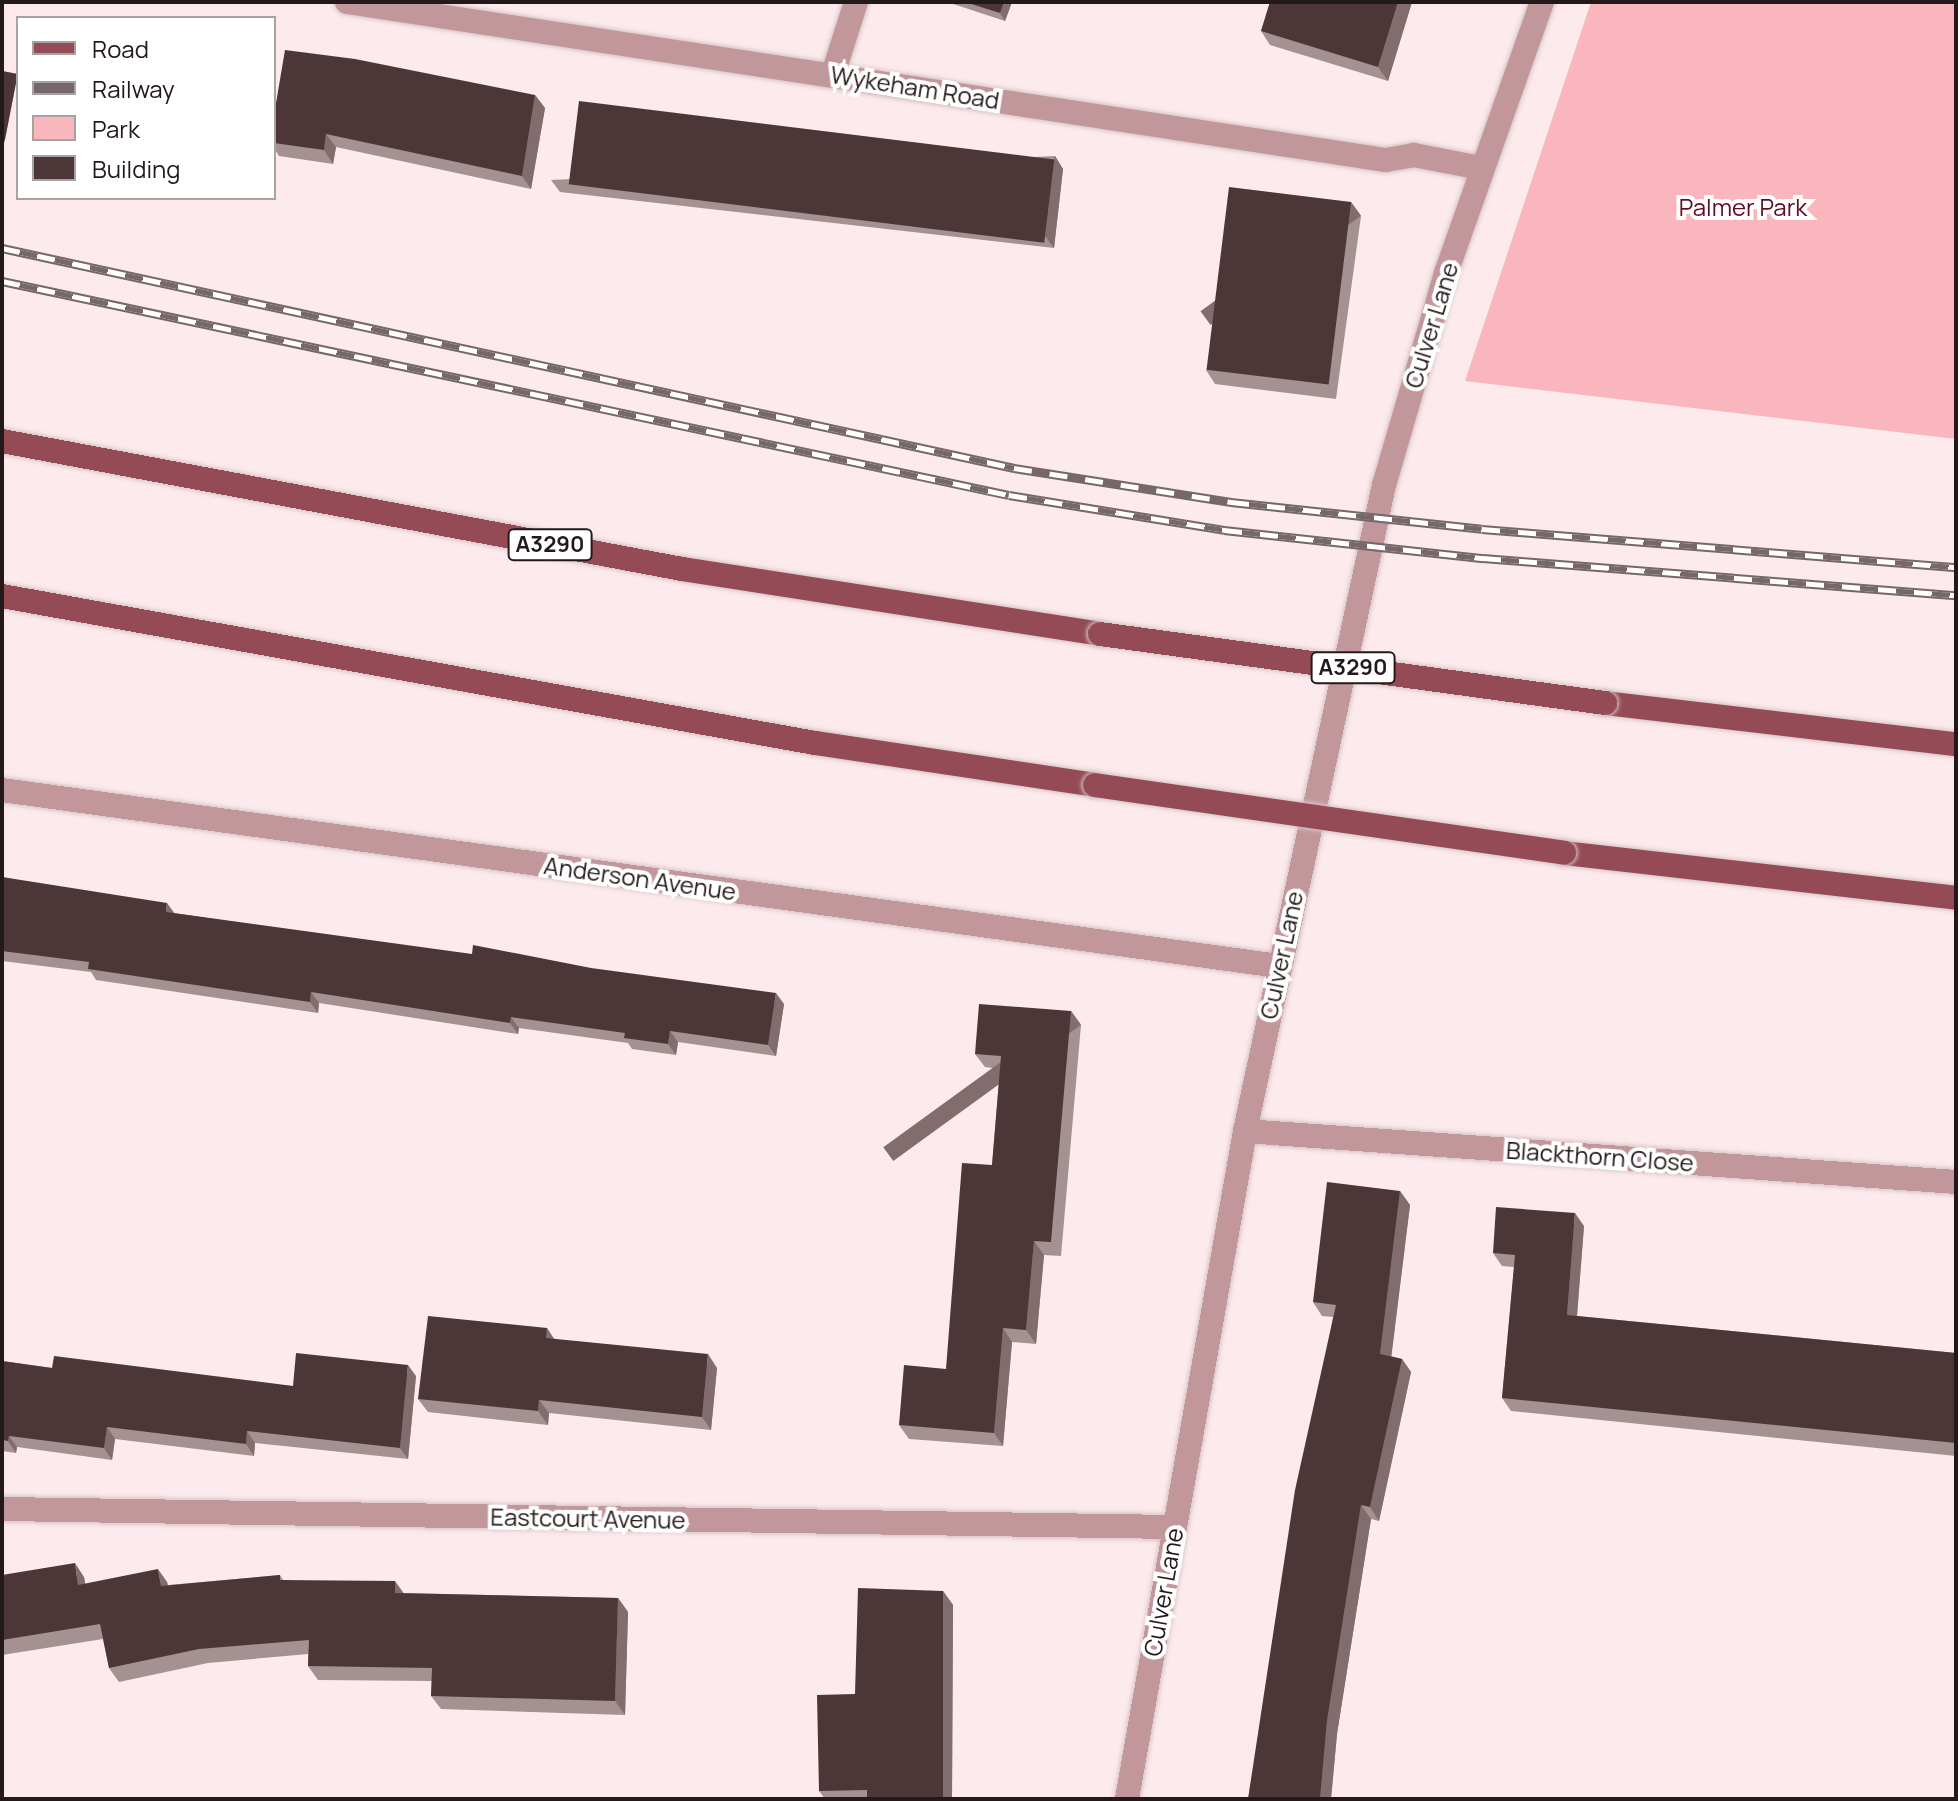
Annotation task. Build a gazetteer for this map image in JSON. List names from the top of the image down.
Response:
{
  "streets": {
    "main road": ["A3290"],
    "street": [
      "Wykeham Road",
      "Culver Lane",
      "Anderson Avenue",
      "Blackthorn Close",
      "Eastcourt Avenue"
    ]
  },
  "crossings": [
    ["Wykeham Road", "Culver Lane"],
    ["Culver Lane", "Anderson Avenue"],
    ["Culver Lane", "Blackthorn Close"],
    ["Culver Lane", "Eastcourt Avenue"]
  ],
  "parks": ["Palmer Park"],
  "legend": [
    "Road",
    "Railway",
    "Park",
    "Building"
  ]
}
